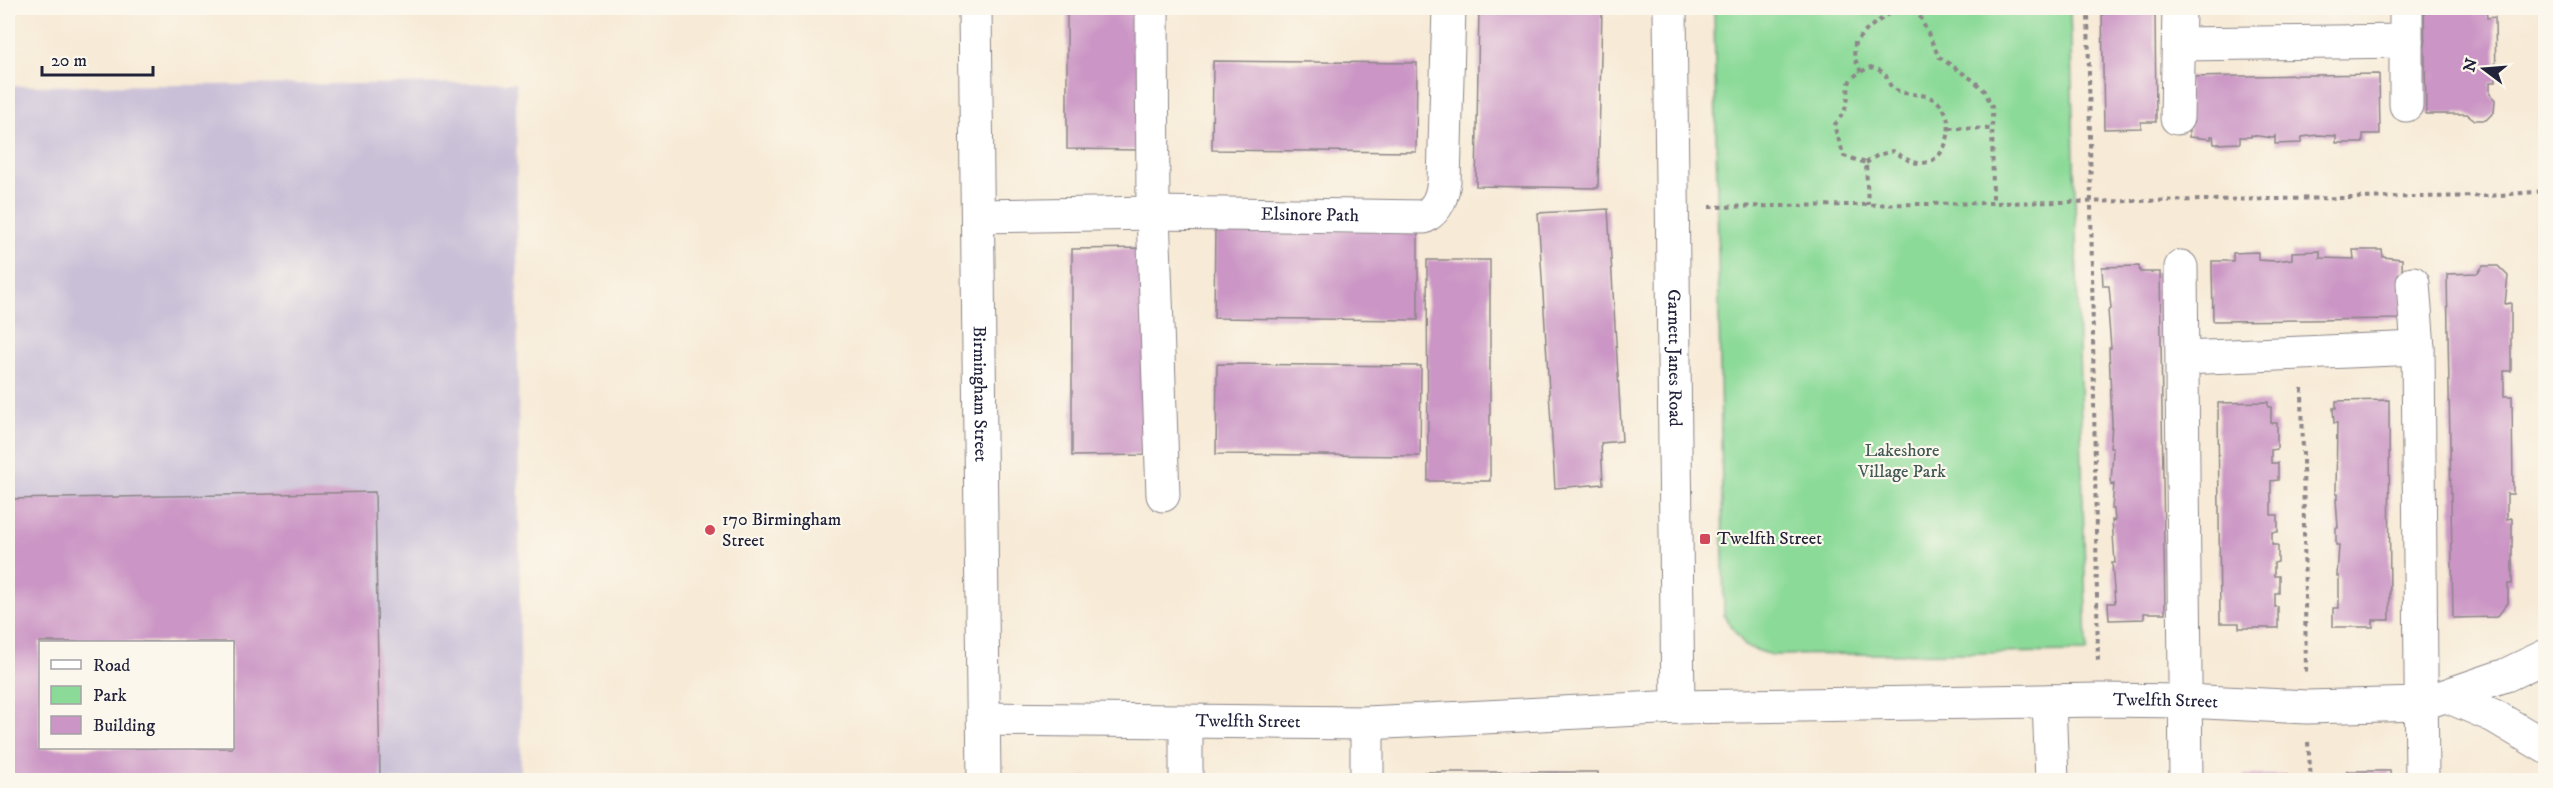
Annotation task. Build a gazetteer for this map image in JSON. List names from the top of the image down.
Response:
{
  "streets": {
    "street": [
      "Elsinore Path",
      "Garnett Janes Road",
      "Birmingham Street",
      "Twelfth Street"
    ]
  },
  "crossings": [
    ["Elsinore Path", "Birmingham Street"],
    ["Garnett Janes Road", "Twelfth Street"],
    ["Birmingham Street", "Twelfth Street"]
  ],
  "parks": ["Lakeshore Village Park"],
  "places": {
    "other": ["170 Birmingham Street"],
    "transit": ["Twelfth Street"]
  },
  "legend": ["Road", "Park", "Building"],
  "scale_bar": "20 m",
  "north": "left"
}
